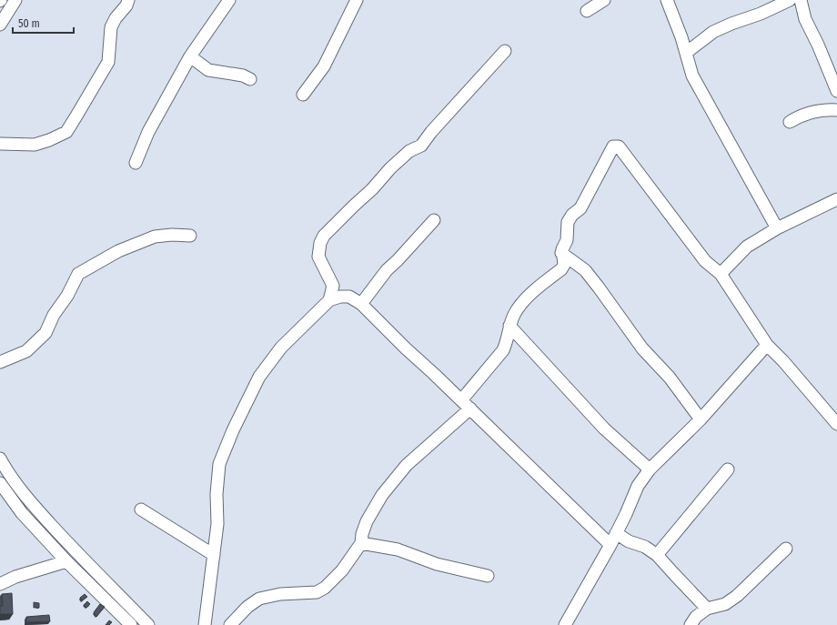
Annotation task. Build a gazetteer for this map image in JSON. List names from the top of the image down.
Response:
{
  "scale_bar": "50 m"
}
